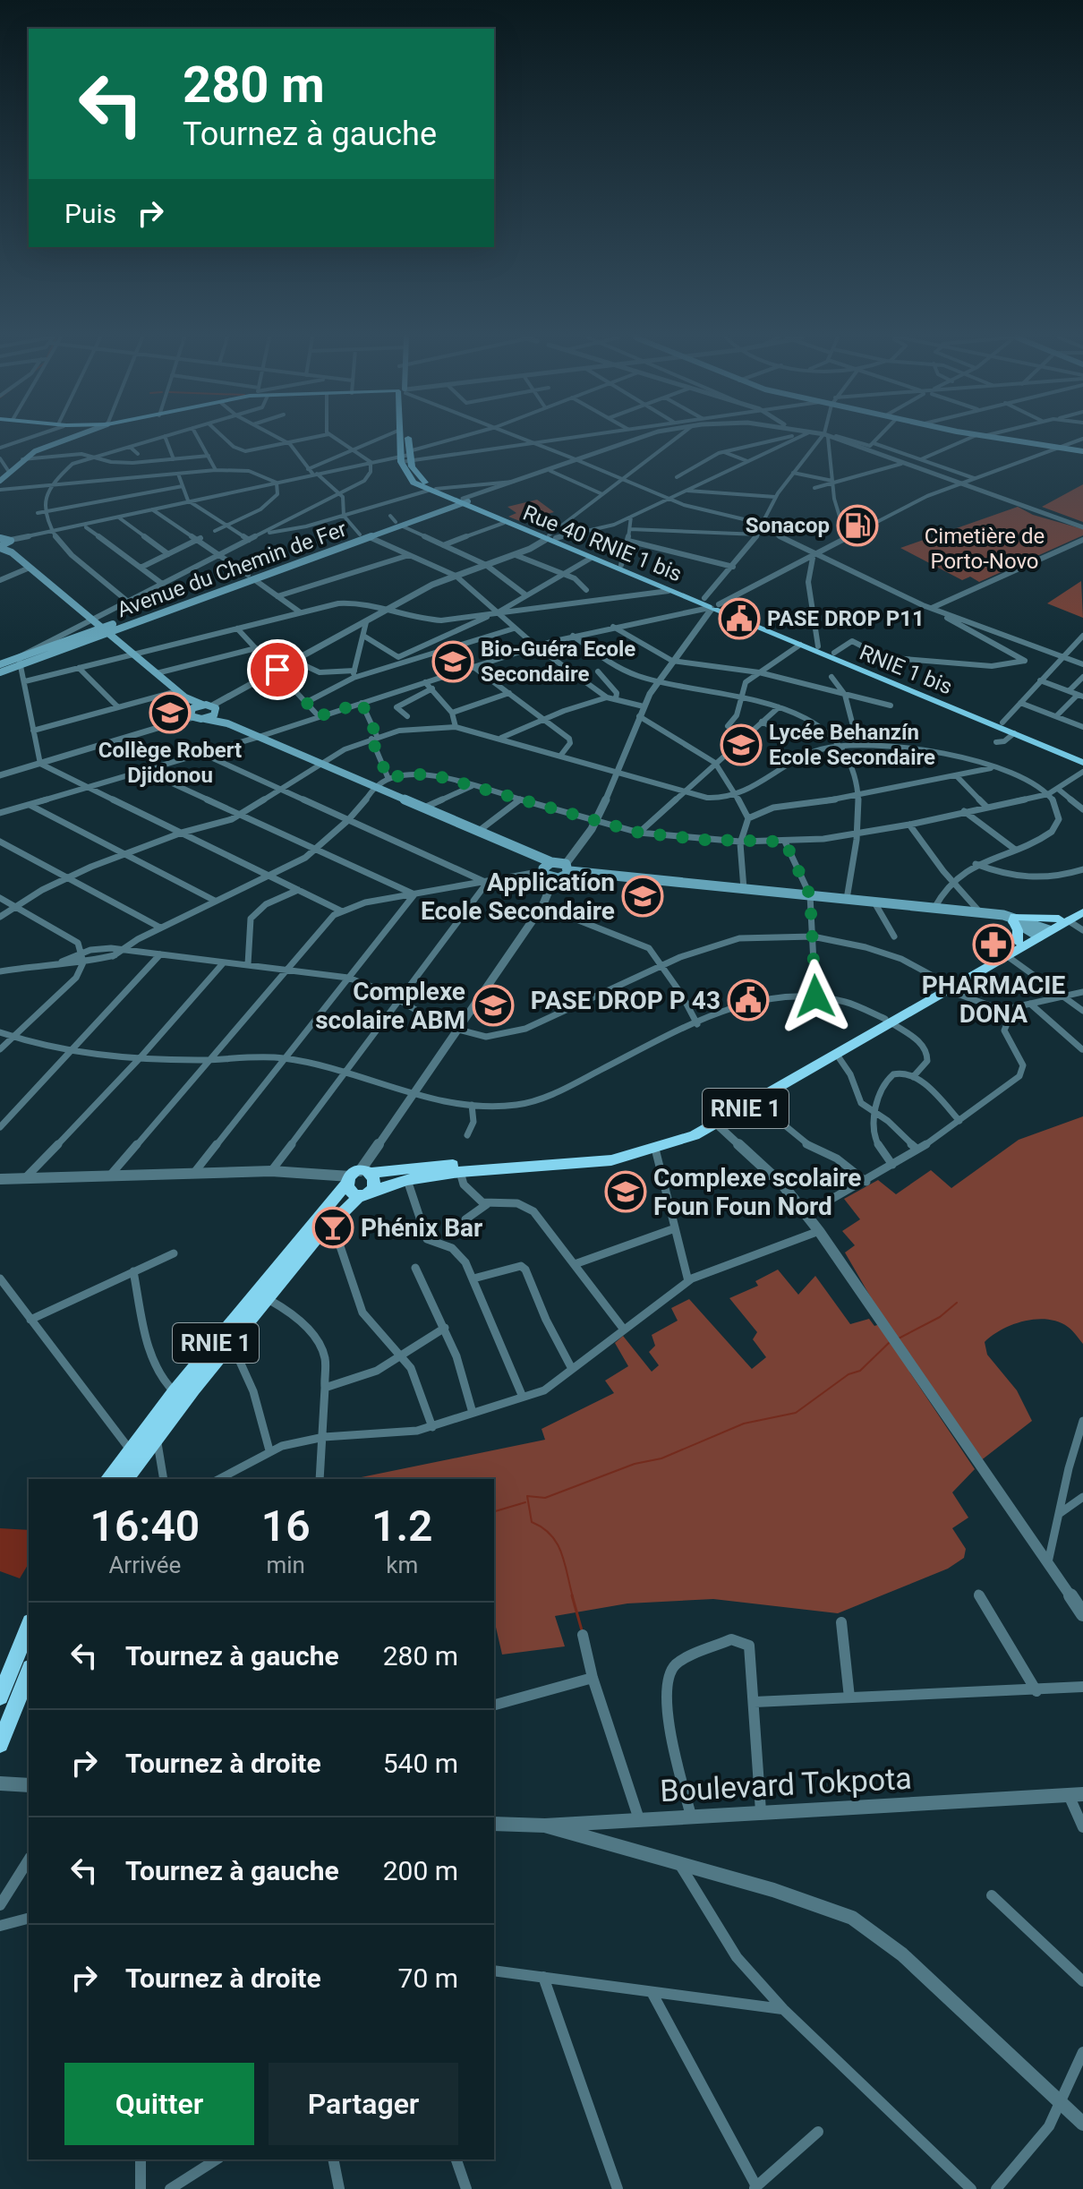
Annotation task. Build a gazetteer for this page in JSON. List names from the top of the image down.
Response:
{
  "streets": {
    "highway": ["RNIE 1"],
    "main road": ["Rue 40 RNIE 1 bis", "Avenue du Chemin de Fer", "RNIE 1 bis"],
    "street": ["Boulevard Tokpota"]
  },
  "crossings": [
    ["Rue 40 RNIE 1 bis", "Avenue du Chemin de Fer"],
    ["Rue 40 RNIE 1 bis", "RNIE 1 bis"]
  ],
  "parks": ["Cimetière de Porto-Novo"],
  "places": {
    "fuel station": ["Sonacop"],
    "public building": ["PASE DROP P11", "PASE DROP P 43"],
    "school or university": [
      "Bio-Guéra Ecole Secondaire",
      "Collège Robert Djidonou",
      "Lycée Behanzín Ecole Secondaire",
      "Applicatíon Ecole Secondaire",
      "Complexe scolaire ABM",
      "Complexe scolaire Foun Foun Nord"
    ],
    "pharmacy": ["PHARMACIE DONA"],
    "bar": ["Phénix Bar"]
  },
  "page": {
    "turn": ["280 m", "Tournez à gauche"],
    "then": "Puis",
    "eta": [
      "16:40",
      "Arrivée",
      "16",
      "min",
      "1.2",
      "km"
    ],
    "list": [
      {
        "name": "Tournez à gauche",
        "value": "280 m"
      },
      {
        "name": "Tournez à droite",
        "value": "540 m"
      },
      {
        "name": "Tournez à gauche",
        "value": "200 m"
      },
      {
        "name": "Tournez à droite",
        "value": "70 m"
      }
    ],
    "buttons": ["Quitter", "Partager"]
  }
}
